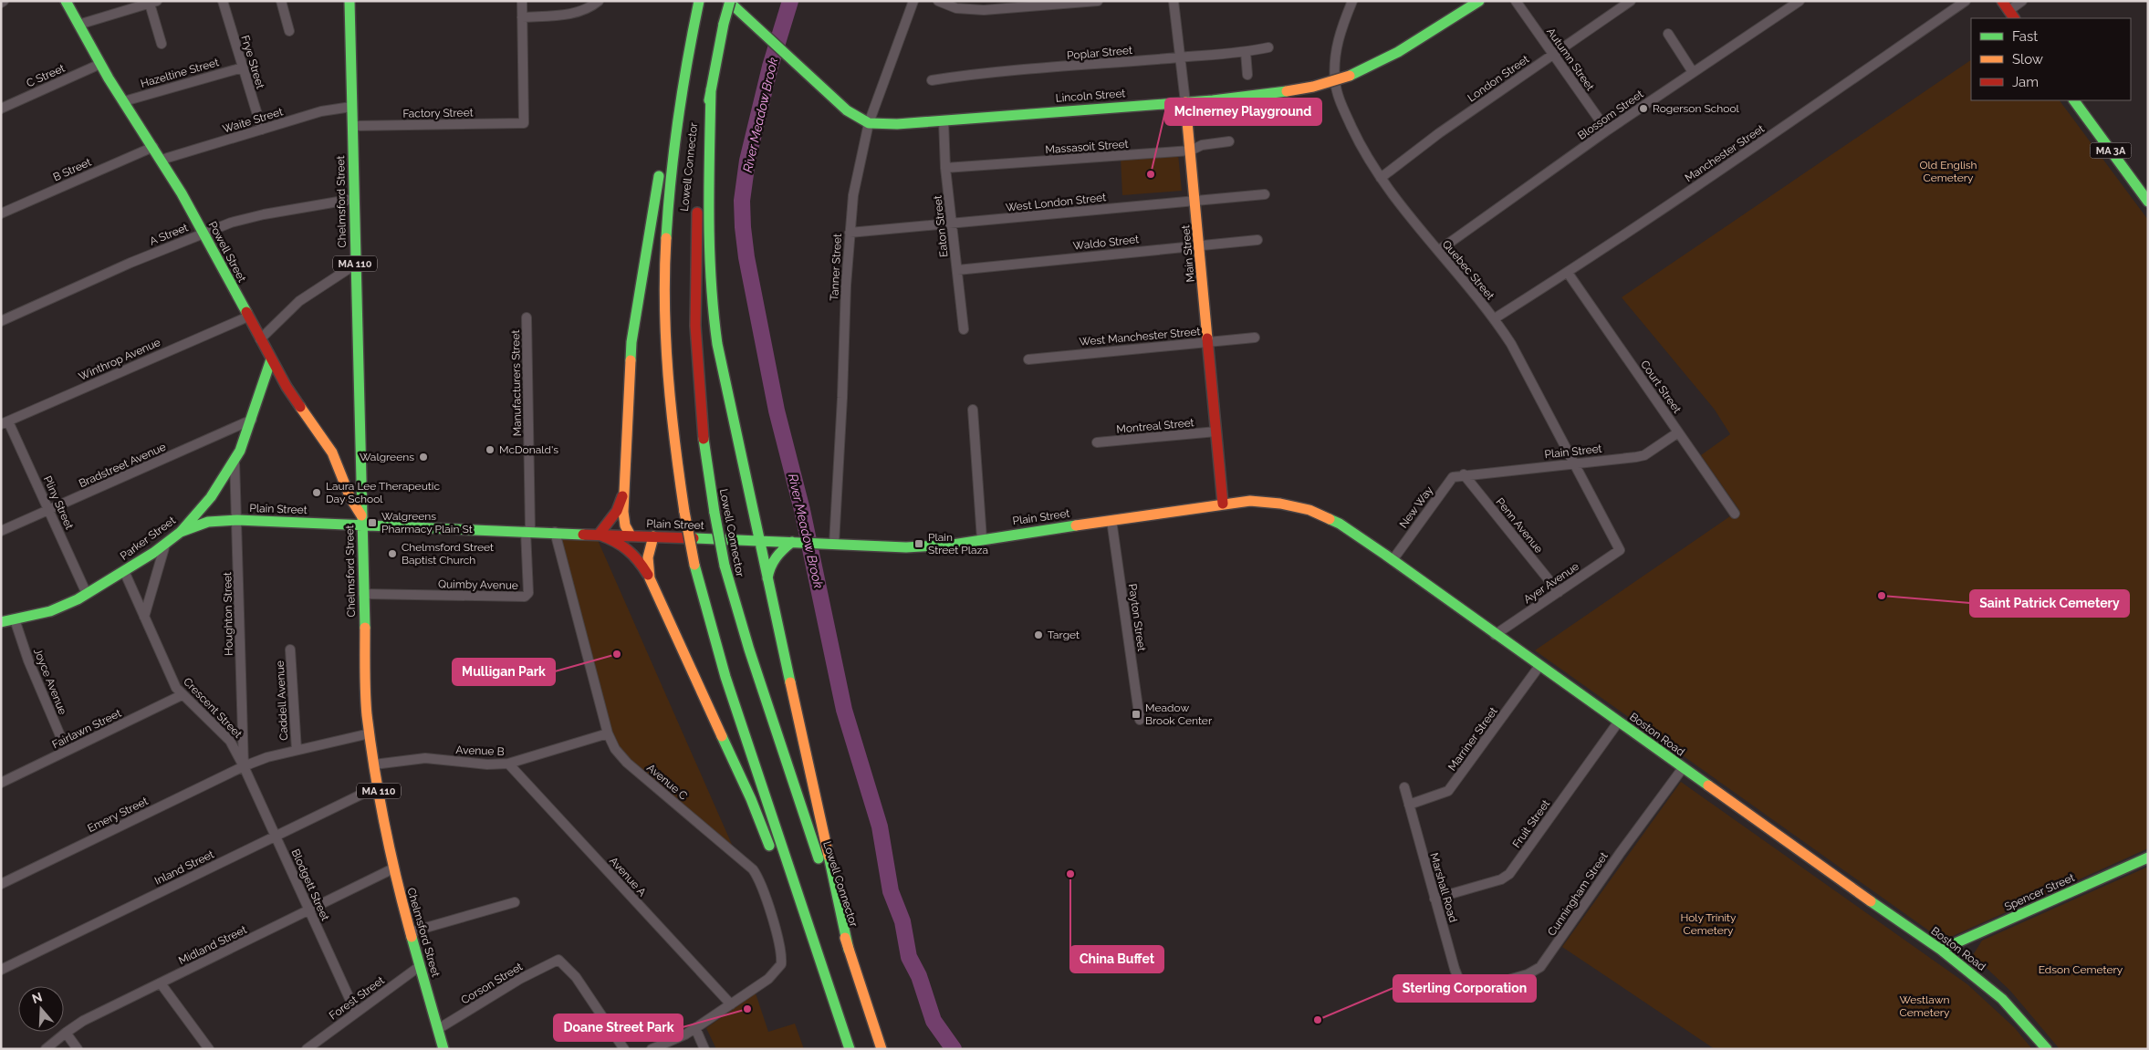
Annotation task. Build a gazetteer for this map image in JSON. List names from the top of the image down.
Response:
{
  "streets": {
    "main road": [
      "Lincoln Street",
      "MA 3A",
      "Lowell Connector",
      "Chelmsford Street",
      "Powell Street",
      "Main Street",
      "MA 110",
      "Plain Street",
      "Parker Street",
      "Boston Road",
      "Spencer Street"
    ],
    "street": [
      "Poplar Street",
      "Autumn Street",
      "Frye Street",
      "Hazeltine Street",
      "C Street",
      "London Street",
      "Factory Street",
      "Blossom Street",
      "Waite Street",
      "Massasoit Street",
      "Manchester Street",
      "B Street",
      "West London Street",
      "Eaton Street",
      "A Street",
      "Waldo Street",
      "Tanner Street",
      "Quebec Street",
      "West Manchester Street",
      "Winthrop Avenue",
      "Manufacturers Street",
      "Court Street",
      "Montreal Street",
      "Bradstreet Avenue",
      "Pliny Street",
      "New Way",
      "Penn Avenue",
      "Ayer Avenue",
      "Quimby Avenue",
      "Houghton Street",
      "Payton Street",
      "Joyce Avenue",
      "Caddell Avenue",
      "Crescent Street",
      "Fairlawn Street",
      "Marriner Street",
      "Avenue B",
      "Avenue C",
      "Emery Street",
      "Fruit Street",
      "Inland Street",
      "Avenue A",
      "Blodgett Street",
      "Marshall Road",
      "Cunningham Street",
      "Midland Street",
      "Corson Street",
      "Forest Street"
    ]
  },
  "crossings": [
    ["Poplar Street", "Main Street"],
    ["Autumn Street", "London Street"],
    ["Autumn Street", "Blossom Street"],
    ["Frye Street", "Hazeltine Street"],
    ["Frye Street", "Waite Street"],
    ["Hazeltine Street", "Powell Street"],
    ["C Street", "Powell Street"],
    ["London Street", "Quebec Street"],
    ["Lincoln Street", "Lowell Connector"],
    ["Lincoln Street", "Eaton Street"],
    ["Lincoln Street", "Main Street"],
    ["Lincoln Street", "Tanner Street"],
    ["Factory Street", "Chelmsford Street"],
    ["Blossom Street", "Quebec Street"],
    ["Waite Street", "Chelmsford Street"],
    ["Waite Street", "Powell Street"],
    ["Massasoit Street", "Eaton Street"],
    ["Massasoit Street", "Main Street"],
    ["Manchester Street", "Quebec Street"],
    ["Manchester Street", "Court Street"],
    ["B Street", "Powell Street"],
    ["Chelmsford Street", "A Street"],
    ["Chelmsford Street", "Powell Street"],
    ["Chelmsford Street", "Plain Street"],
    ["Chelmsford Street", "Quimby Avenue"],
    ["Chelmsford Street", "Avenue B"],
    ["Chelmsford Street", "Inland Street"],
    ["Chelmsford Street", "Midland Street"],
    ["Chelmsford Street", "Corson Street"],
    ["Chelmsford Street", "Forest Street"],
    ["West London Street", "Eaton Street"],
    ["West London Street", "Main Street"],
    ["West London Street", "Tanner Street"],
    ["Eaton Street", "Waldo Street"],
    ["A Street", "Powell Street"],
    ["Waldo Street", "Main Street"],
    ["Powell Street", "Winthrop Avenue"],
    ["Powell Street", "Plain Street"],
    ["Powell Street", "Parker Street"],
    ["Main Street", "West Manchester Street"],
    ["Main Street", "Montreal Street"],
    ["Main Street", "Plain Street"],
    ["Main Street", "Boston Road"],
    ["Tanner Street", "Plain Street"],
    ["Quebec Street", "Plain Street"],
    ["Quebec Street", "Ayer Avenue"],
    ["Winthrop Avenue", "Pliny Street"],
    ["Manufacturers Street", "Plain Street"],
    ["Manufacturers Street", "Quimby Avenue"],
    ["Court Street", "Plain Street"],
    ["Plain Street", "New Way"],
    ["Plain Street", "Penn Avenue"],
    ["Plain Street", "Parker Street"],
    ["Plain Street", "Quimby Avenue"],
    ["Plain Street", "Houghton Street"],
    ["Plain Street", "Payton Street"],
    ["Plain Street", "Boston Road"],
    ["Plain Street", "Avenue C"],
    ["Bradstreet Avenue", "Pliny Street"],
    ["Bradstreet Avenue", "Parker Street"],
    ["Pliny Street", "Parker Street"],
    ["New Way", "Penn Avenue"],
    ["New Way", "Boston Road"],
    ["Penn Avenue", "Ayer Avenue"],
    ["Parker Street", "Houghton Street"],
    ["Parker Street", "Joyce Avenue"],
    ["Parker Street", "Crescent Street"],
    ["Ayer Avenue", "Boston Road"],
    ["Houghton Street", "Crescent Street"],
    ["Houghton Street", "Emery Street"],
    ["Houghton Street", "Blodgett Street"],
    ["Joyce Avenue", "Fairlawn Street"],
    ["Crescent Street", "Fairlawn Street"],
    ["Crescent Street", "Emery Street"],
    ["Crescent Street", "Blodgett Street"],
    ["Boston Road", "Marriner Street"],
    ["Boston Road", "Fruit Street"],
    ["Boston Road", "Spencer Street"],
    ["Boston Road", "Cunningham Street"],
    ["Marriner Street", "Marshall Road"],
    ["Avenue B", "Avenue C"],
    ["Avenue B", "Avenue A"],
    ["Avenue C", "Avenue A"],
    ["Emery Street", "Blodgett Street"],
    ["Fruit Street", "Marshall Road"],
    ["Inland Street", "Blodgett Street"],
    ["Blodgett Street", "Midland Street"],
    ["Blodgett Street", "Forest Street"],
    ["Marshall Road", "Cunningham Street"]
  ],
  "water": ["River Meadow Brook"],
  "parks": [
    "Old English Cemetery",
    "Holy Trinity Cemetery",
    "Edson Cemetery",
    "Westlawn Cemetery"
  ],
  "places": {
    "other": [
      "Rogerson School",
      "McInerney Playground",
      "McDonald's",
      "Walgreens",
      "Laura Lee Therapeutic Day School",
      "Chelmsford Street Baptist Church",
      "Saint Patrick Cemetery",
      "Target",
      "Mulligan Park",
      "China Buffet",
      "Doane Street Park",
      "Sterling Corporation"
    ],
    "transit": ["Walgreens Pharmacy Plain St", "Plain Street Plaza", "Meadow Brook Center"]
  },
  "legend": ["Fast", "Slow", "Jam"],
  "north": "top"
}
